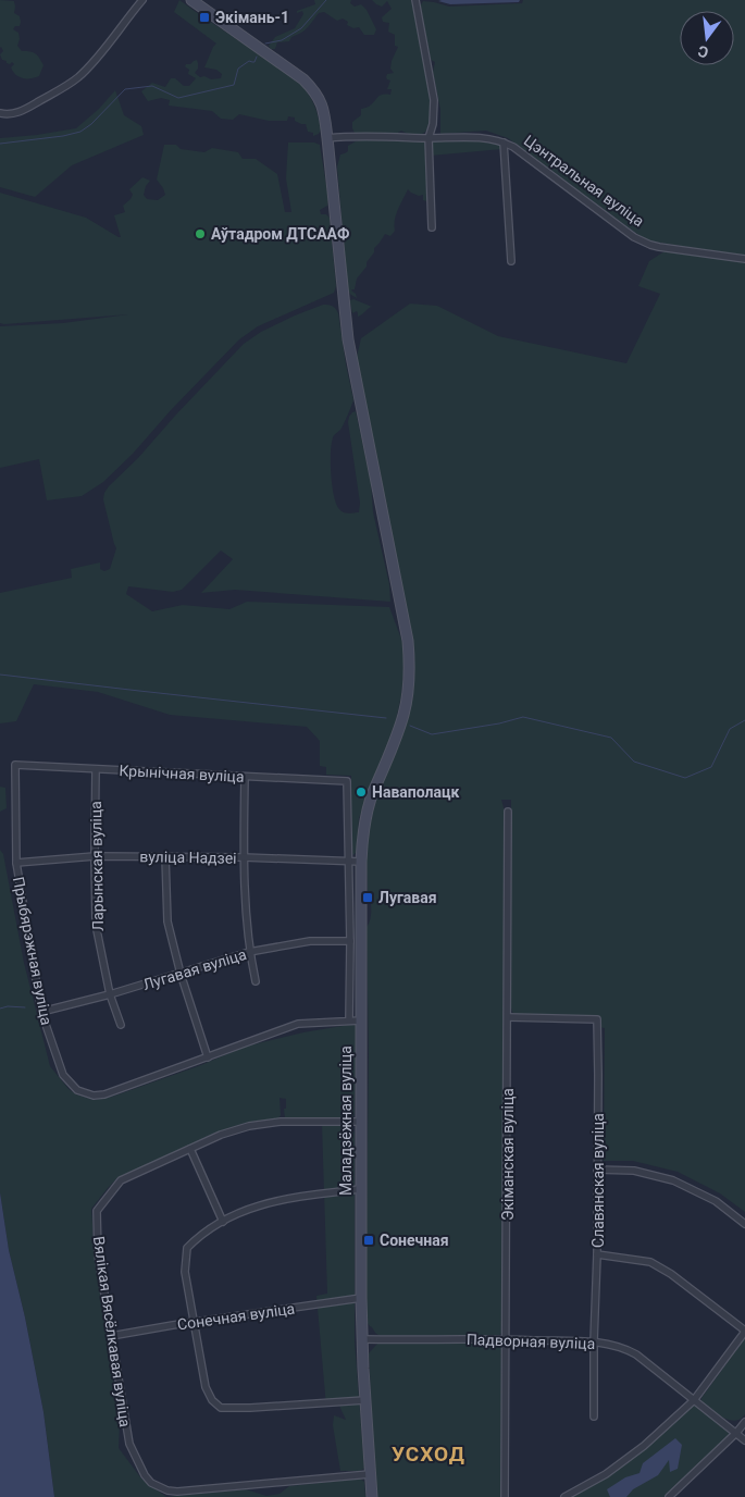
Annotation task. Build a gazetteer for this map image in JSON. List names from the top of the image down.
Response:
{
  "streets": {
    "main road": ["Маладзёжная вуліца"],
    "street": [
      "Цэнтральная вуліца",
      "Крынічная вуліца",
      "вуліца Надзеі",
      "Ларынская вуліца",
      "Прыбярэжная вуліца",
      "Лугавая вуліца",
      "Экіманская вуліца",
      "Славянская вуліца",
      "Сонечная вуліца",
      "Вялікая Вясёлкавая вуліца",
      "Падворная вуліца"
    ]
  },
  "crossings": [
    ["Цэнтральная вуліца", "Маладзёжная вуліца"],
    ["Крынічная вуліца", "вуліца Надзеі"],
    ["Крынічная вуліца", "Ларынская вуліца"],
    ["Крынічная вуліца", "Прыбярэжная вуліца"],
    ["вуліца Надзеі", "Ларынская вуліца"],
    ["вуліца Надзеі", "Прыбярэжная вуліца"],
    ["вуліца Надзеі", "Маладзёжная вуліца"],
    ["Ларынская вуліца", "Лугавая вуліца"],
    ["Прыбярэжная вуліца", "Лугавая вуліца"],
    ["Прыбярэжная вуліца", "Маладзёжная вуліца"],
    ["Маладзёжная вуліца", "Сонечная вуліца"],
    ["Маладзёжная вуліца", "Вялікая Вясёлкавая вуліца"],
    ["Маладзёжная вуліца", "Падворная вуліца"],
    ["Экіманская вуліца", "Славянская вуліца"],
    ["Экіманская вуліца", "Падворная вуліца"],
    ["Славянская вуліца", "Падворная вуліца"],
    ["Сонечная вуліца", "Вялікая Вясёлкавая вуліца"]
  ],
  "districts": ["УСХОД"],
  "places": {
    "transit": ["Экімань-1", "Лугавая", "Сонечная"],
    "other": ["Аўтадром ДТСААФ", "Наваполацк"]
  },
  "north": "bottom"
}
